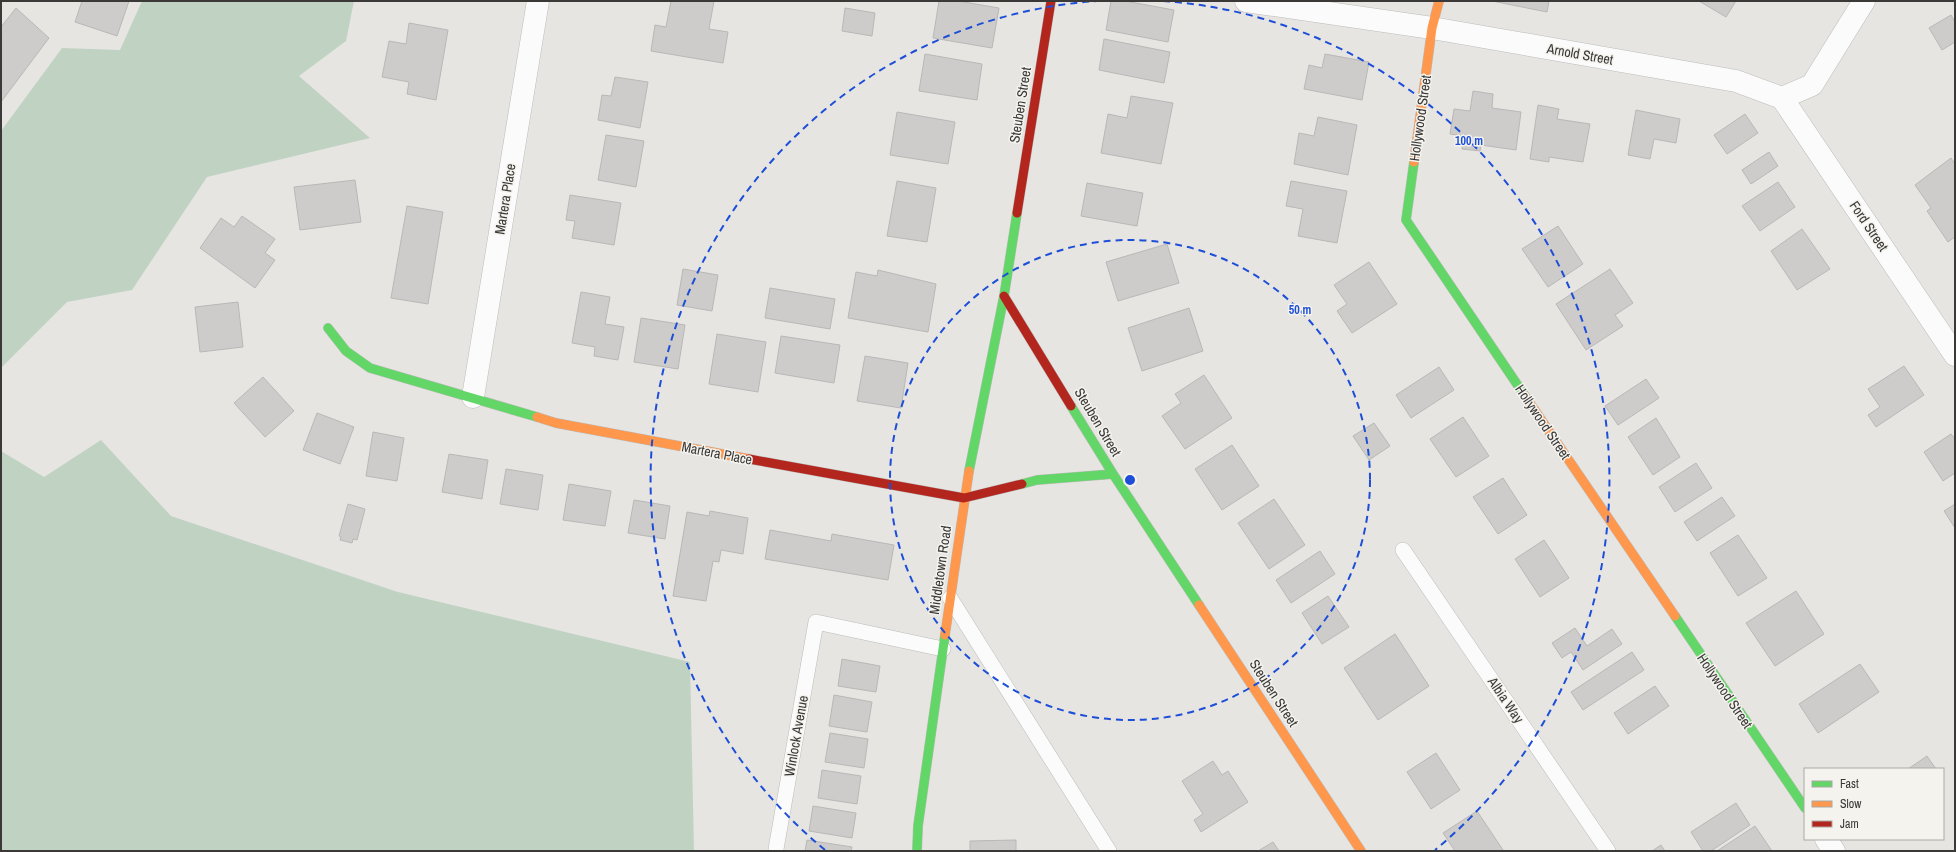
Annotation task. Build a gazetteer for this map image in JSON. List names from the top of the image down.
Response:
{
  "streets": {
    "street": [
      "Arnold Street",
      "Steuben Street",
      "Hollywood Street",
      "Martera Place",
      "Ford Street",
      "Middletown Road"
    ],
    "lane": ["Albia Way", "Winlock Avenue"]
  },
  "crossings": [
    ["Arnold Street", "Hollywood Street"],
    ["Arnold Street", "Ford Street"],
    ["Steuben Street", "Middletown Road"],
    ["Martera Place", "Middletown Road"],
    ["Middletown Road", "Winlock Avenue"]
  ],
  "legend": ["Fast", "Slow", "Jam"],
  "rings": ["100 m", "50 m"]
}
